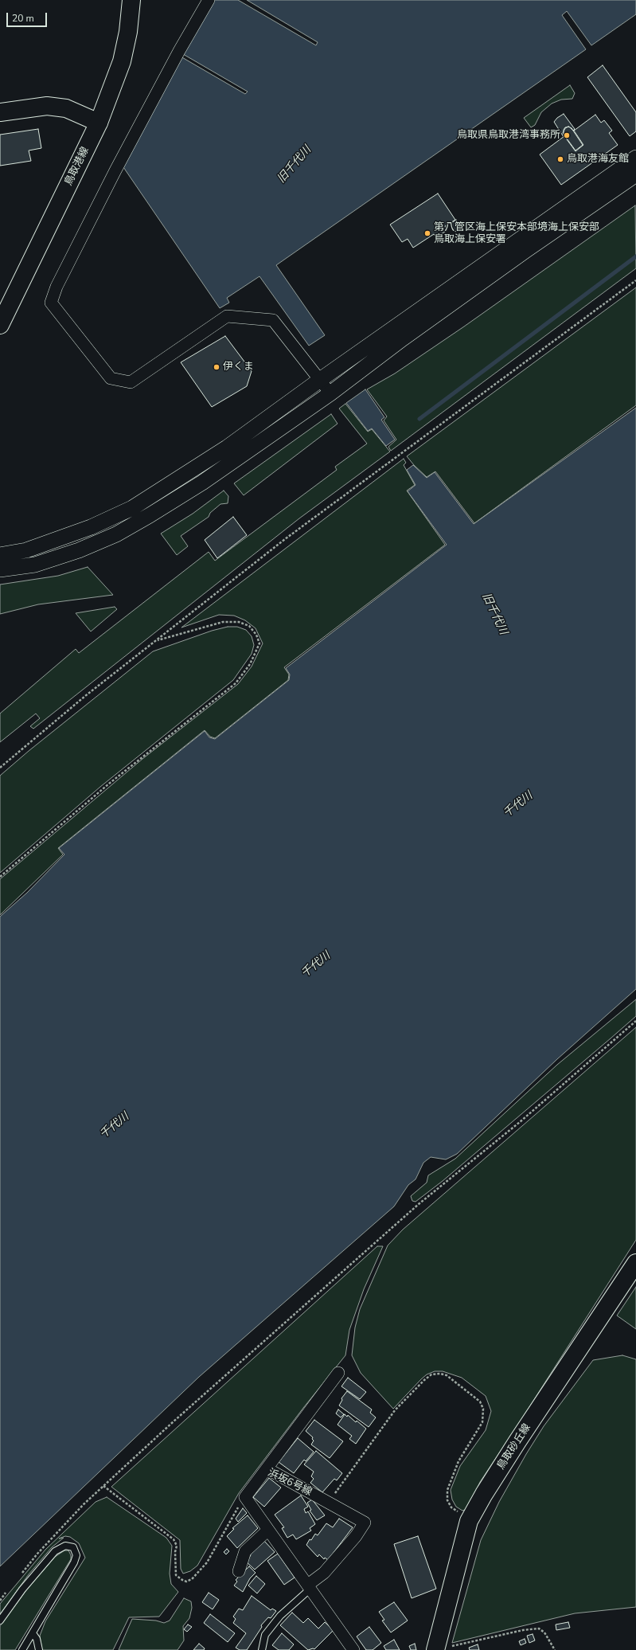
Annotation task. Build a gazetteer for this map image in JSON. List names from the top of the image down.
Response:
{
  "streets": {
    "main road": ["鳥取港線", "鳥取砂丘線"],
    "street": ["浜坂6号線"]
  },
  "water": ["旧千代川", "千代川"],
  "places": [
    "鳥取県鳥取港湾事務所",
    "鳥取港海友館",
    "第八管区海上保安本部境海上保安部 鳥取海上保安署",
    "伊くま"
  ],
  "scale_bar": "20 m"
}
